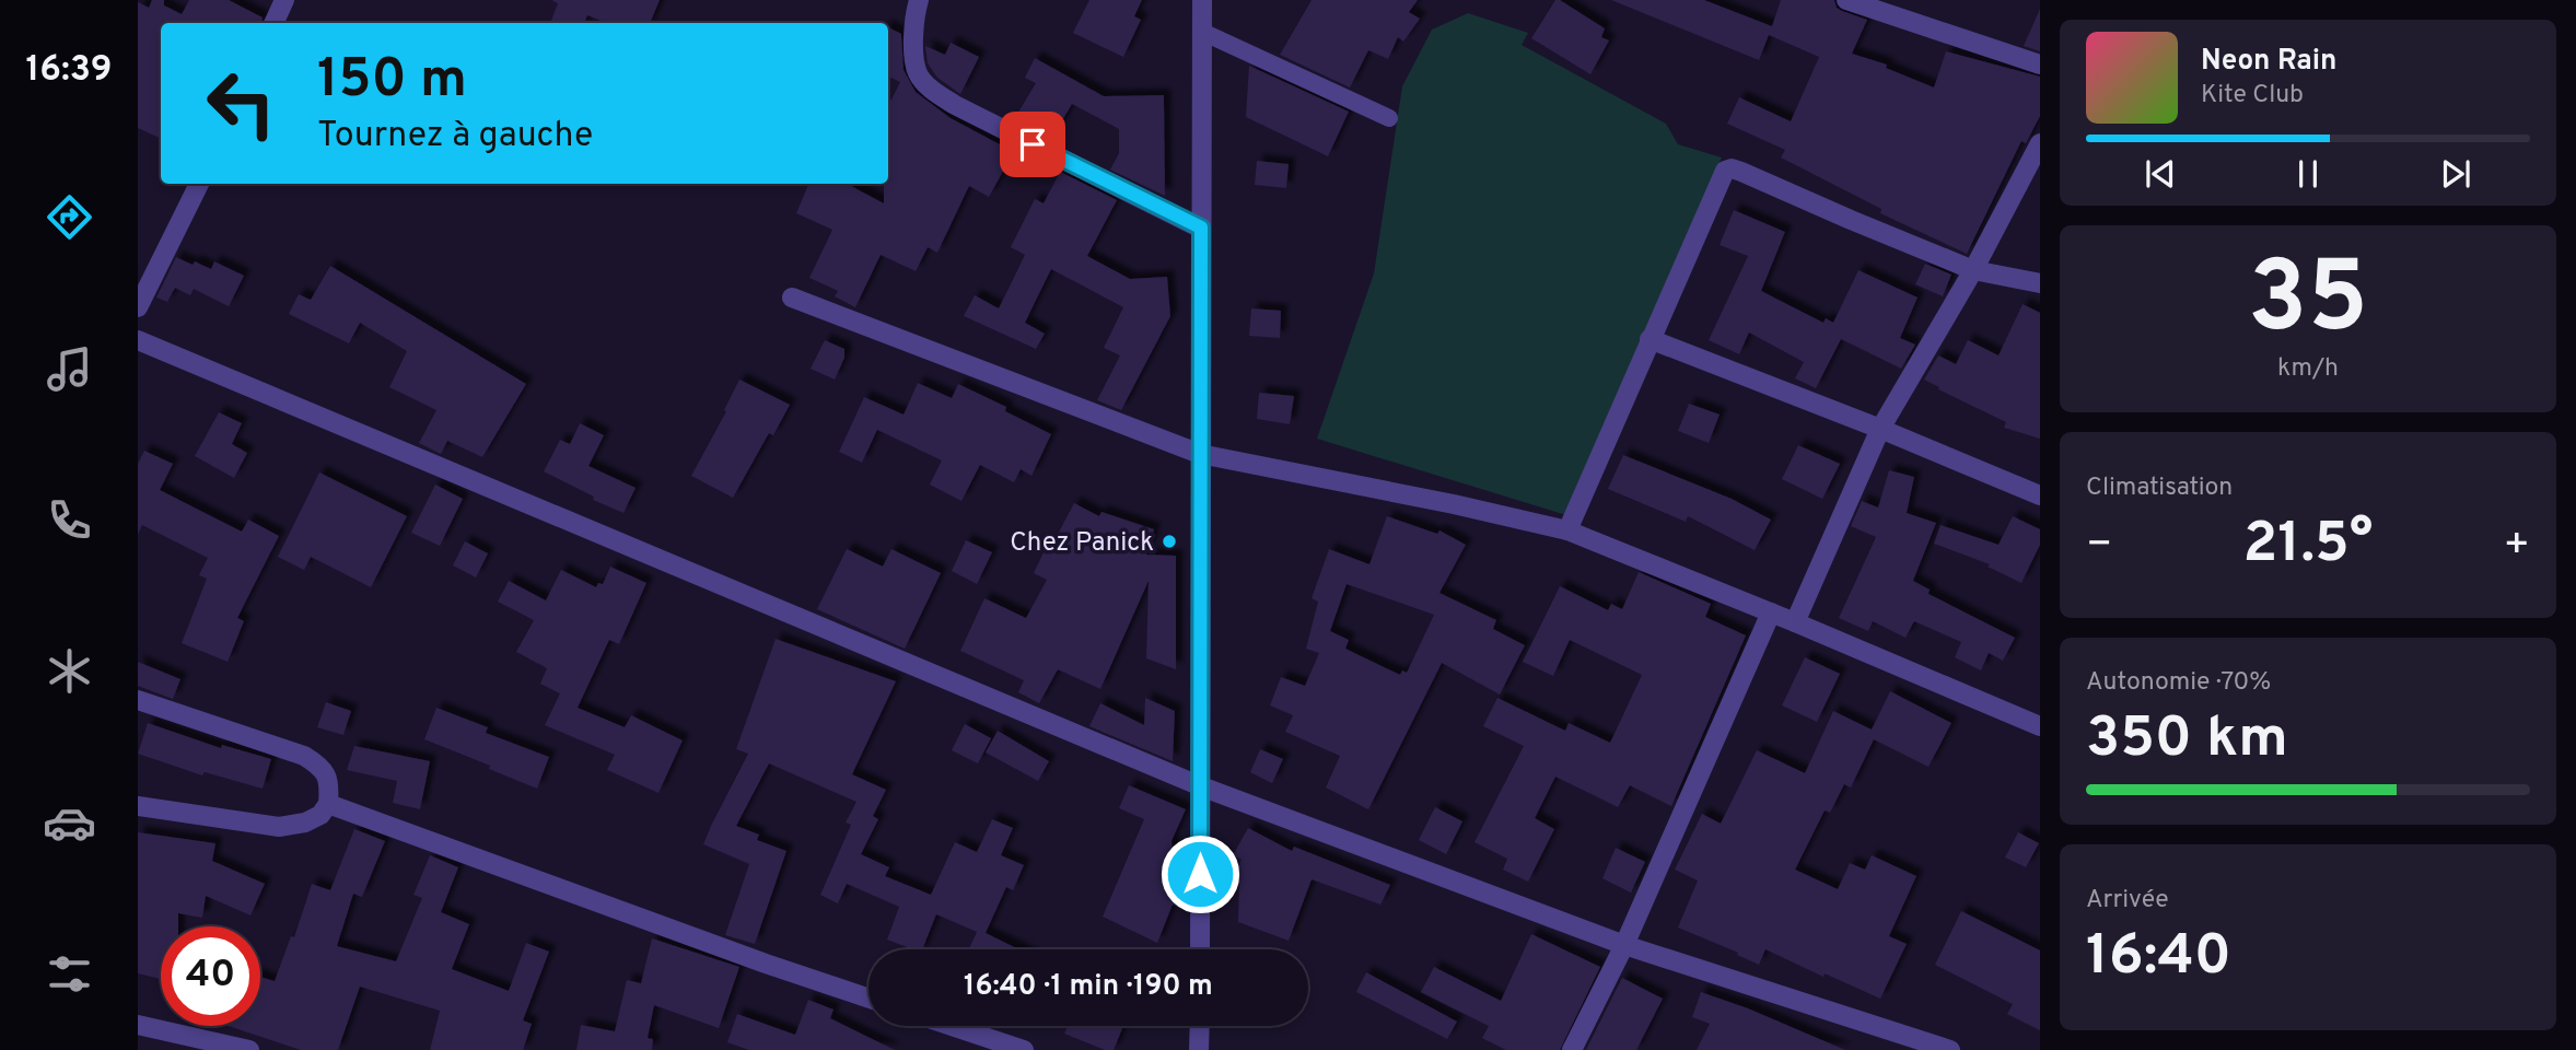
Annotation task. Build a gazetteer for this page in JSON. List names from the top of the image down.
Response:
{
  "places": ["Chez Panick"],
  "page": {
    "tabs": "16:39",
    "turn": ["150 m", "Tournez à gauche"],
    "song": ["Neon Rain", "Kite Club"],
    "tile": [
      ["35", "km/h"],
      "Climatisation",
      ["Autonomie · 70%", "350 km"],
      ["Arrivée", "16:40"]
    ],
    "heat": ["−", "21.5°", "+"],
    "limit": "40",
    "trip": "16:40 · 1 min · 190 m"
  }
}
